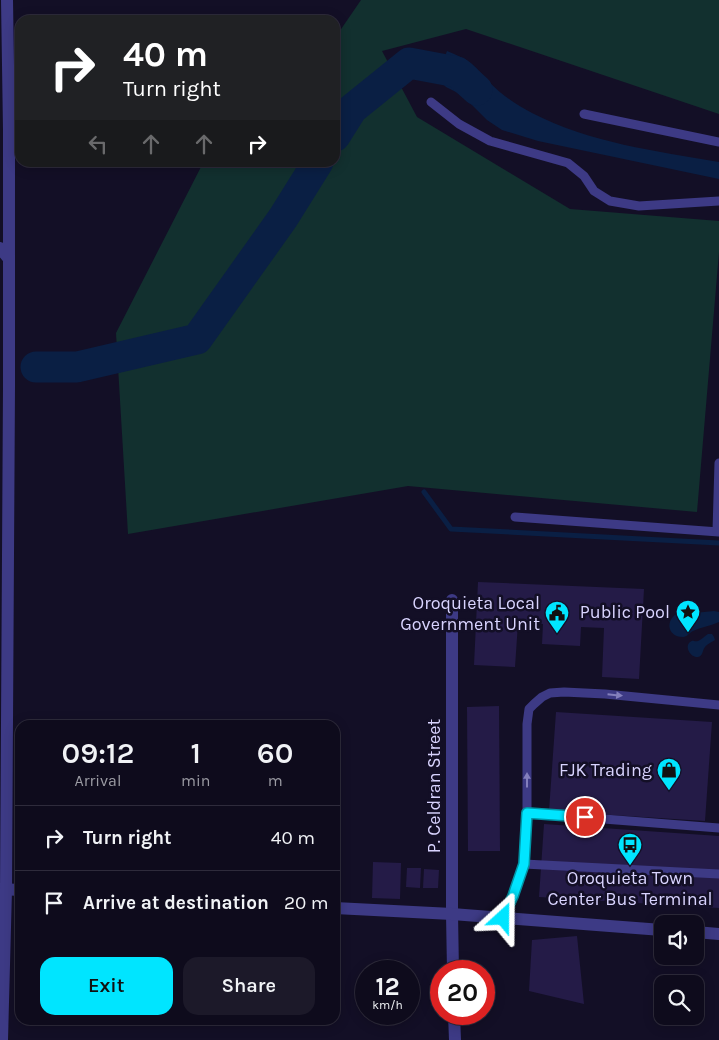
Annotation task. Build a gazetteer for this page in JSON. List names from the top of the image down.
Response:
{
  "streets": {
    "street": ["P. Celdran Street"]
  },
  "places": {
    "place": ["Public Pool"],
    "public building": ["Oroquieta Local Government Unit"],
    "shop": ["FJK Trading"],
    "bus stop": ["Oroquieta Town Center Bus Terminal"]
  },
  "page": {
    "turn": ["40 m", "Turn right"],
    "eta": [
      "09:12",
      "Arrival",
      "1",
      "min",
      "60",
      "m"
    ],
    "list": [
      {
        "name": "Turn right",
        "value": "40 m"
      },
      {
        "name": "Arrive at destination",
        "value": "20 m"
      }
    ],
    "buttons": ["Exit", "Share"],
    "speed": "12 km/h",
    "limit": "20"
  }
}
